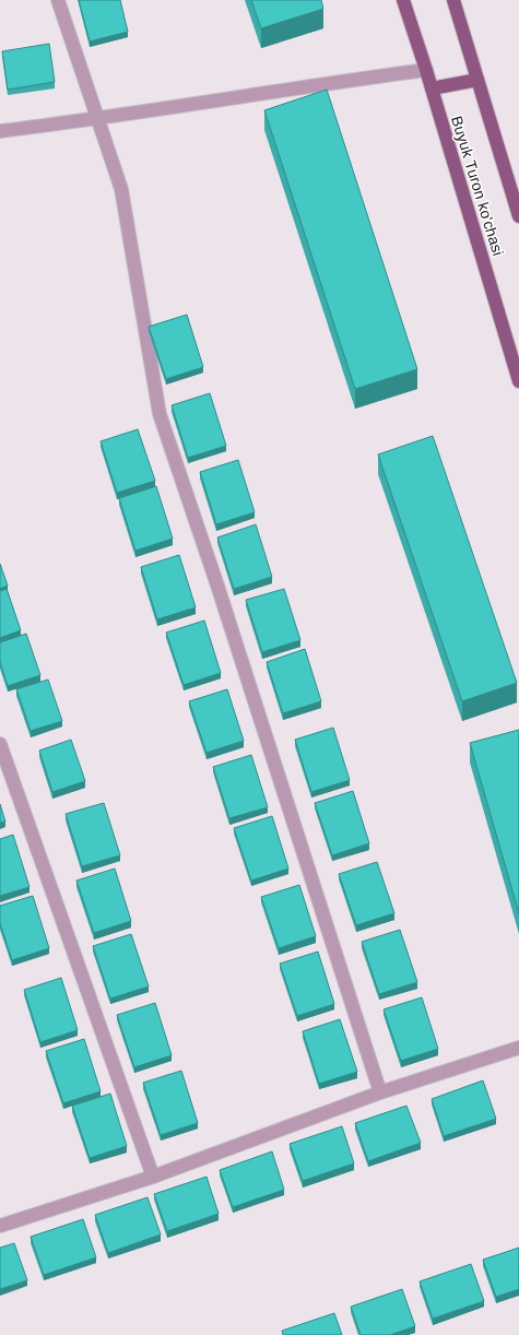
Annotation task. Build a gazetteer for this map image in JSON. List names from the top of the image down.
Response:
{
  "streets": {
    "main road": ["Buyuk Turon ko'chasi"]
  }
}
